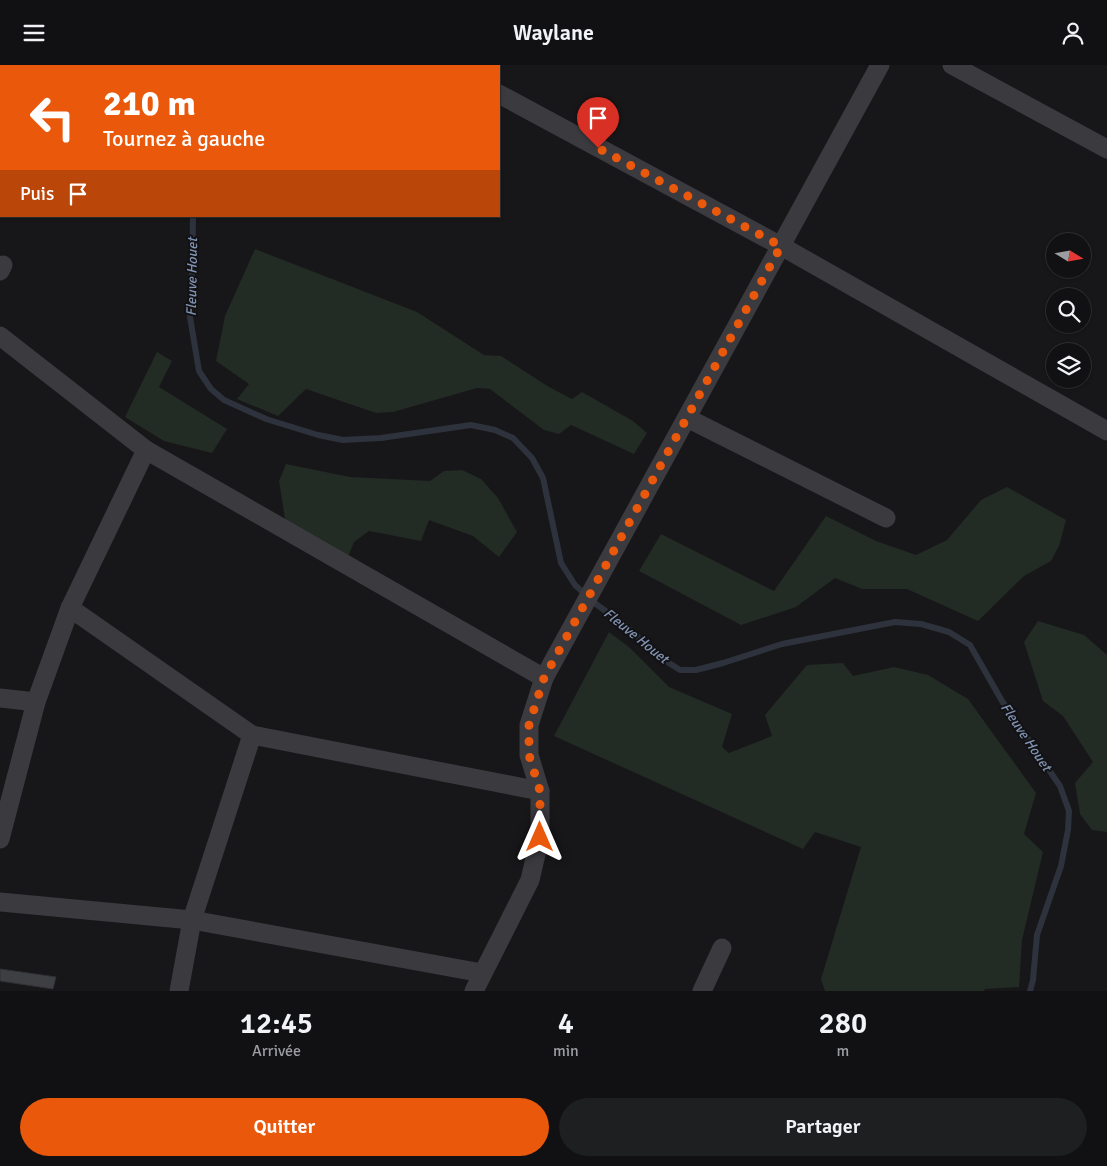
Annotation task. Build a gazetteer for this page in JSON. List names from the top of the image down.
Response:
{
  "water": ["Fleuve Houet"],
  "north": "right",
  "page": {
    "header": "Waylane",
    "turn": ["210 m", "Tournez à gauche"],
    "then": "Puis",
    "eta": [
      "12:45",
      "Arrivée",
      "4",
      "min",
      "280",
      "m"
    ],
    "buttons": ["Quitter", "Partager"]
  }
}
